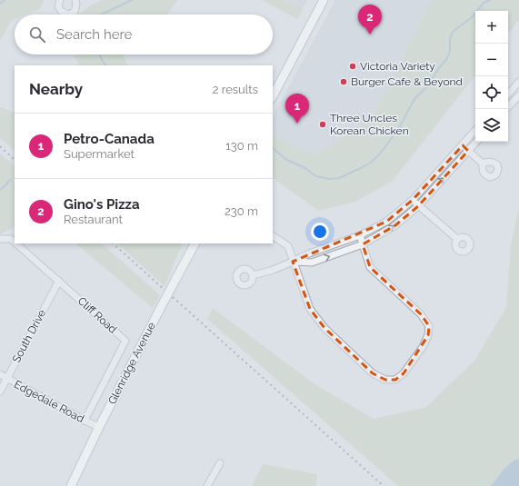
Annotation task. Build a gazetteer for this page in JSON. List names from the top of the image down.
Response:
{
  "streets": {
    "main road": ["Glenridge Avenue"],
    "street": ["Cliff Road", "South Drive", "Edgedale Road"]
  },
  "crossings": [
    ["Cliff Road", "South Drive"],
    ["Cliff Road", "Edgedale Road"],
    ["South Drive", "Edgedale Road"],
    ["Glenridge Avenue", "Edgedale Road"]
  ],
  "places": ["Victoria Variety", "Burger Cafe & Beyond", "Three Uncles Korean Chicken"],
  "page": {
    "pins": ["2", "1"],
    "map_buttons": ["+", "−"],
    "search": "Search here",
    "heading": ["Nearby", "2 results"],
    "list": [
      {
        "mark": "1",
        "name": "Petro-Canada",
        "note": "Supermarket",
        "value": "130 m"
      },
      {
        "mark": "2",
        "name": "Gino's Pizza",
        "note": "Restaurant",
        "value": "230 m"
      }
    ]
  }
}
